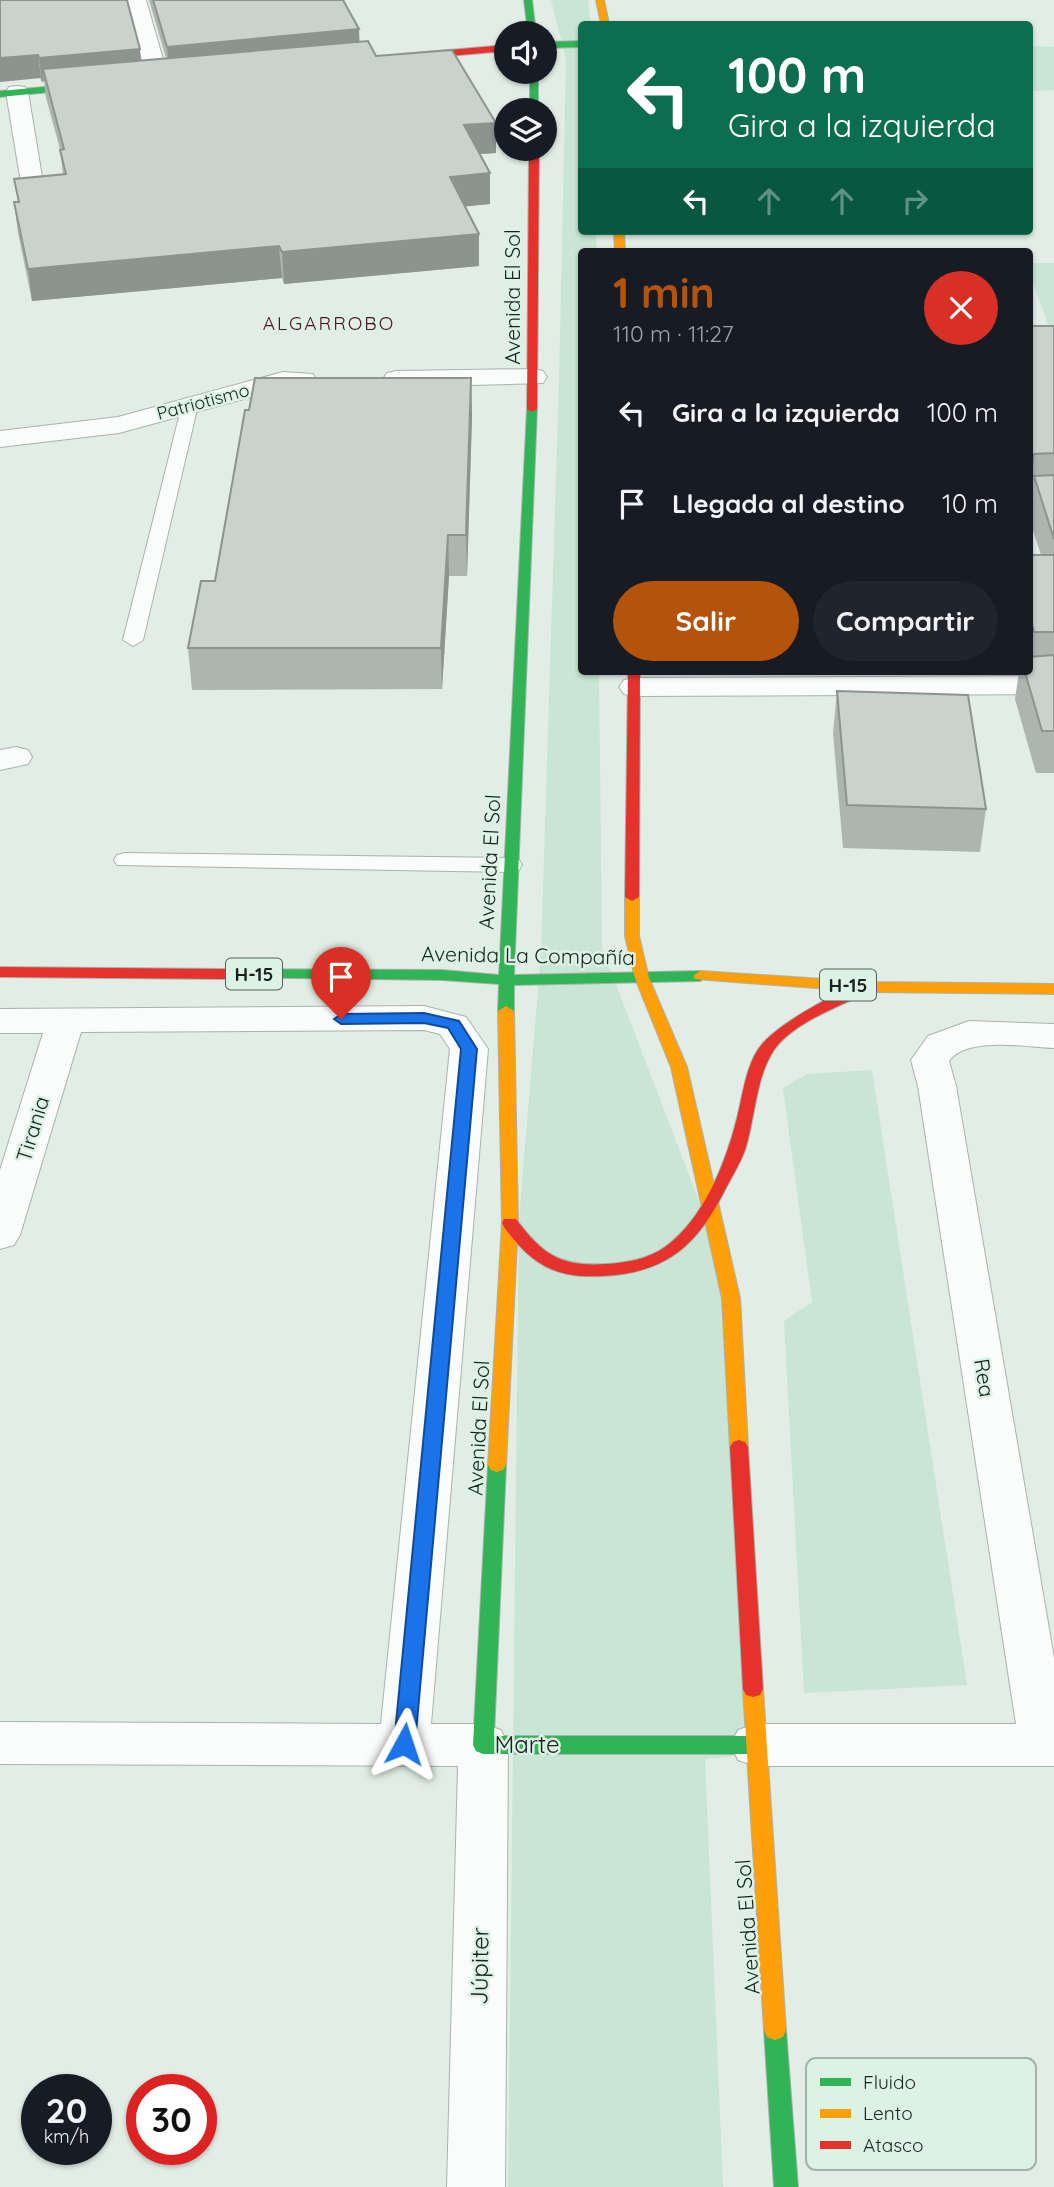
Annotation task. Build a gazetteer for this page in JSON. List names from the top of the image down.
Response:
{
  "streets": {
    "main road": [
      "Avenida El Sol",
      "Avenida La Compañía",
      "H-15",
      "Marte"
    ],
    "street": [
      "Patriotismo",
      "Tirania",
      "Rea",
      "Júpiter"
    ]
  },
  "crossings": [
    ["Avenida El Sol", "Avenida La Compañía"],
    ["Avenida El Sol", "Marte"],
    ["Avenida El Sol", "Júpiter"],
    ["Rea", "Marte"],
    ["Marte", "Júpiter"]
  ],
  "districts": ["ALGARROBO"],
  "legend": ["Fluido", "Lento", "Atasco"],
  "page": {
    "turn": ["100 m", "Gira a la izquierda"],
    "heading": ["1 min", "110 m · 11:27"],
    "list": [
      {
        "name": "Gira a la izquierda",
        "value": "100 m"
      },
      {
        "name": "Llegada al destino",
        "value": "10 m"
      }
    ],
    "buttons": ["Salir", "Compartir"],
    "speed": "20 km/h",
    "limit": "30"
  }
}
